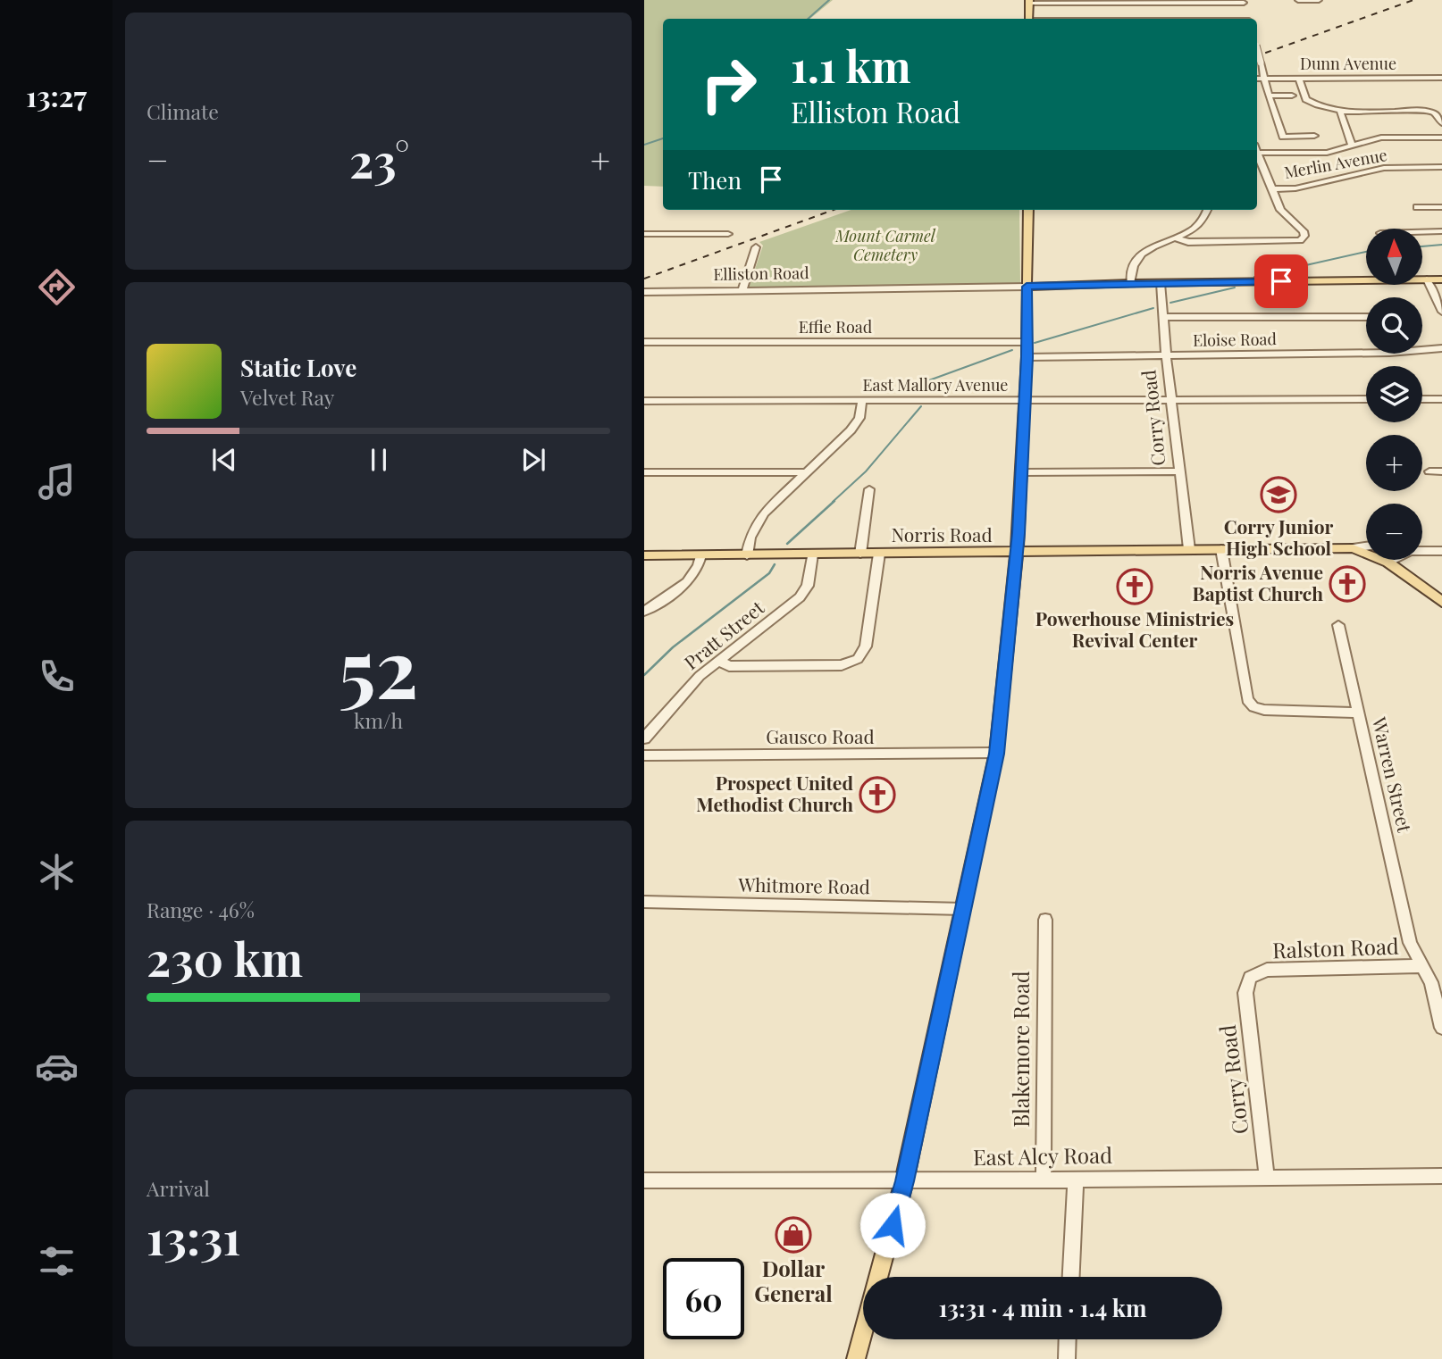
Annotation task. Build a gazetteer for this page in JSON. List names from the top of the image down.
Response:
{
  "streets": {
    "main road": ["Elliston Road", "Norris Road"],
    "street": [
      "Dunn Avenue",
      "Merlin Avenue",
      "Effie Road",
      "Eloise Road",
      "East Mallory Avenue",
      "Corry Road",
      "Pratt Street",
      "Gausco Road",
      "Warren Street",
      "Whitmore Road",
      "Ralston Road",
      "Blakemore Road",
      "East Alcy Road"
    ]
  },
  "crossings": [
    ["Elliston Road", "Corry Road"],
    ["Eloise Road", "Corry Road"],
    ["East Mallory Avenue", "Corry Road"],
    ["Corry Road", "Norris Road"],
    ["Corry Road", "Ralston Road"],
    ["Corry Road", "East Alcy Road"],
    ["Norris Road", "Pratt Street"],
    ["Norris Road", "Warren Street"],
    ["Warren Street", "Ralston Road"],
    ["Blakemore Road", "East Alcy Road"]
  ],
  "parks": ["Mount Carmel Cemetery"],
  "places": {
    "school or university": ["Corry Junior High School"],
    "church": ["Norris Avenue Baptist Church", "Powerhouse Ministries Revival Center", "Prospect United Methodist Church"],
    "shop": ["Dollar General"]
  },
  "north": "top",
  "page": {
    "tabs": "13:27",
    "tile": [
      "Climate",
      ["52", "km/h"],
      ["Range · 46%", "230 km"],
      ["Arrival", "13:31"]
    ],
    "turn": ["1.1 km", "Elliston Road"],
    "heat": ["−", "23°", "+"],
    "then": "Then",
    "map_buttons": ["+", "−"],
    "song": ["Static Love", "Velvet Ray"],
    "limit": "60",
    "trip": "13:31 · 4 min · 1.4 km"
  }
}
